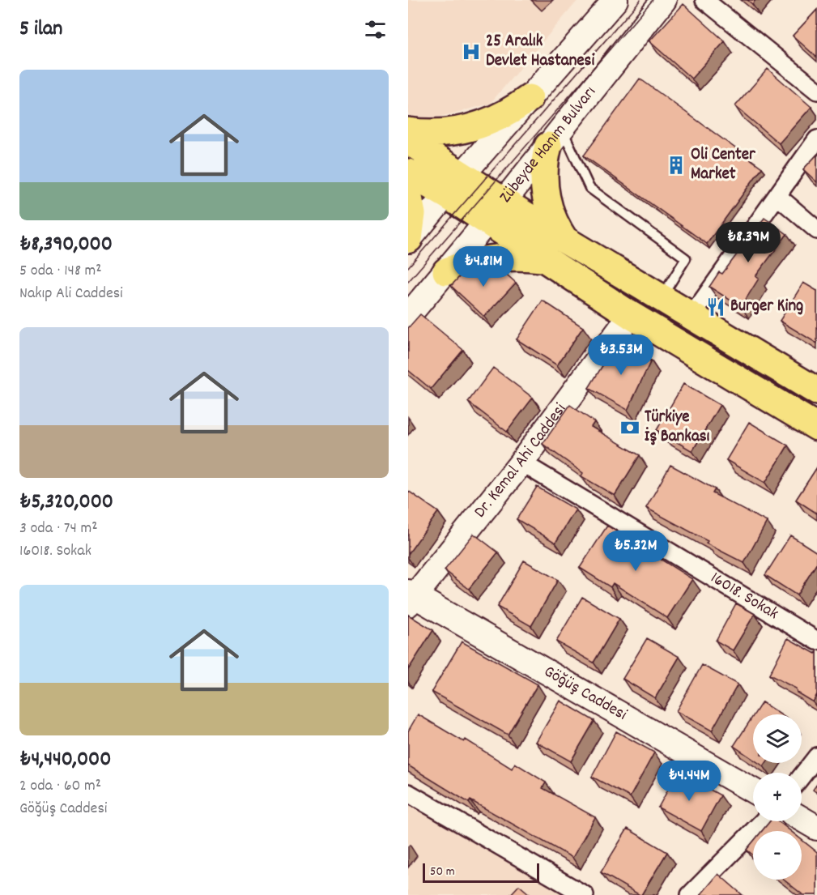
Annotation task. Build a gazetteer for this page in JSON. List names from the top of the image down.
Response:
{
  "streets": {
    "main road": ["Zübeyde Hanım Bulvarı", "Dr. Kemal Ahi Caddesi", "Göğüş Caddesi"],
    "street": ["16018. Sokak"]
  },
  "crossings": [
    ["Dr. Kemal Ahi Caddesi", "16018. Sokak"],
    ["Dr. Kemal Ahi Caddesi", "Göğüş Caddesi"]
  ],
  "places": {
    "hospital": ["25 Aralık Devlet Hastanesi"],
    "building": ["Oli Center Market"],
    "restaurant": ["Burger King"],
    "bank": ["Türkiye İş Bankası"]
  },
  "scale_bar": "50 m",
  "page": {
    "heading": "5 ilan",
    "list": [
      {
        "name": "₺8,390,000",
        "note": "5 oda · 148 m² · Nakıp Ali Caddesi"
      },
      {
        "name": "₺5,320,000",
        "note": "3 oda · 74 m² · 16018. Sokak"
      },
      {
        "name": "₺4,440,000",
        "note": "2 oda · 60 m² · Göğüş Caddesi"
      }
    ],
    "price": [
      "₺8.39M",
      "₺4.81M",
      "₺3.53M",
      "₺5.32M",
      "₺4.44M"
    ],
    "map_buttons": ["+", "−"],
    "scale": "50 m"
  }
}
